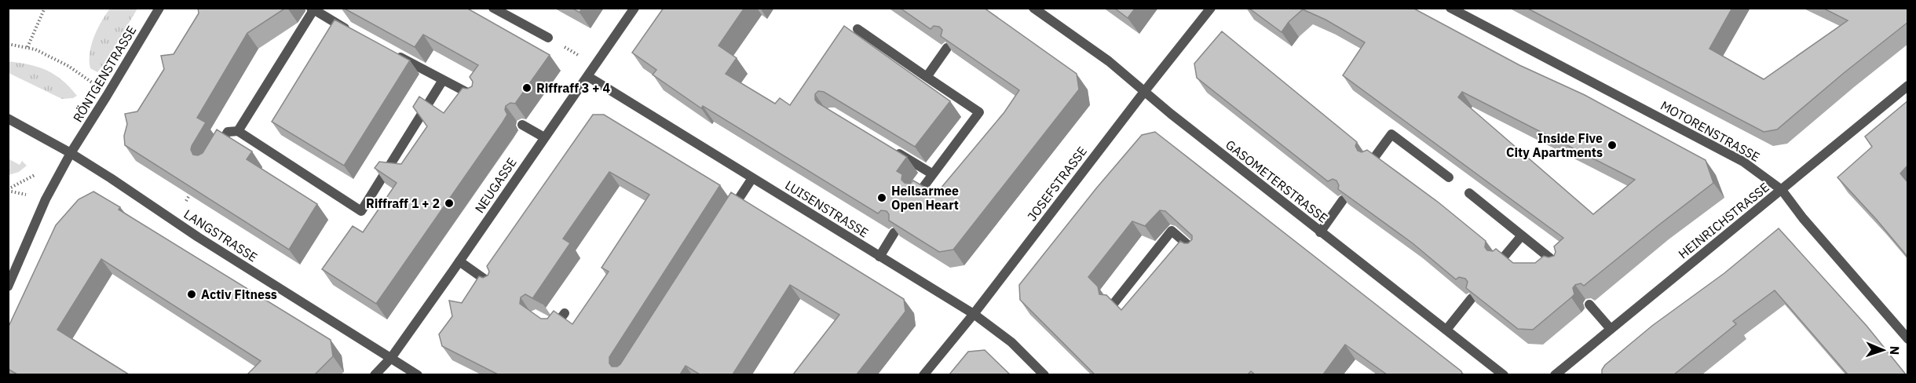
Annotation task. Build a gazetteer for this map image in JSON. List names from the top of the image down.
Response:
{
  "streets": {
    "street": [
      "RÖNTGENSTRASSE",
      "MOTORENSTRASSE",
      "GASOMETERSTRASSE",
      "JOSEFSTRASSE",
      "NEUGASSE",
      "LUISENSTRASSE",
      "HEINRICHSTRASSE",
      "LANGSTRASSE"
    ]
  },
  "crossings": [
    ["RÖNTGENSTRASSE", "LANGSTRASSE"],
    ["MOTORENSTRASSE", "HEINRICHSTRASSE"],
    ["GASOMETERSTRASSE", "JOSEFSTRASSE"],
    ["JOSEFSTRASSE", "LUISENSTRASSE"],
    ["NEUGASSE", "LUISENSTRASSE"],
    ["NEUGASSE", "LANGSTRASSE"]
  ],
  "places": [
    "Riffraff 3 + 4",
    "Inside Five City Apartments",
    "Heilsarmee Open Heart",
    "Riffraff 1 + 2",
    "Activ Fitness"
  ],
  "north": "right"
}
